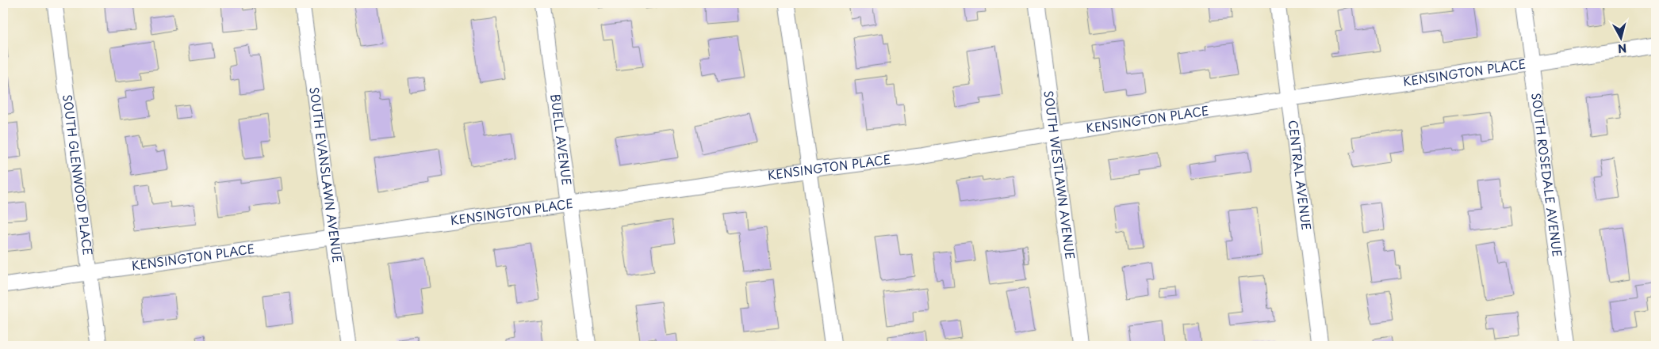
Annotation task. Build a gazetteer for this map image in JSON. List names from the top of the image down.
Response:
{
  "streets": {
    "street": [
      "KENSINGTON PLACE",
      "BUELL AVENUE",
      "SOUTH GLENWOOD PLACE",
      "SOUTH EVANSLAWN AVENUE",
      "SOUTH WESTLAWN AVENUE",
      "CENTRAL AVENUE",
      "SOUTH ROSEDALE AVENUE"
    ]
  },
  "crossings": [
    ["KENSINGTON PLACE", "BUELL AVENUE"],
    ["KENSINGTON PLACE", "SOUTH GLENWOOD PLACE"],
    ["KENSINGTON PLACE", "SOUTH EVANSLAWN AVENUE"],
    ["KENSINGTON PLACE", "SOUTH WESTLAWN AVENUE"],
    ["KENSINGTON PLACE", "CENTRAL AVENUE"],
    ["KENSINGTON PLACE", "SOUTH ROSEDALE AVENUE"]
  ],
  "north": "bottom"
}
